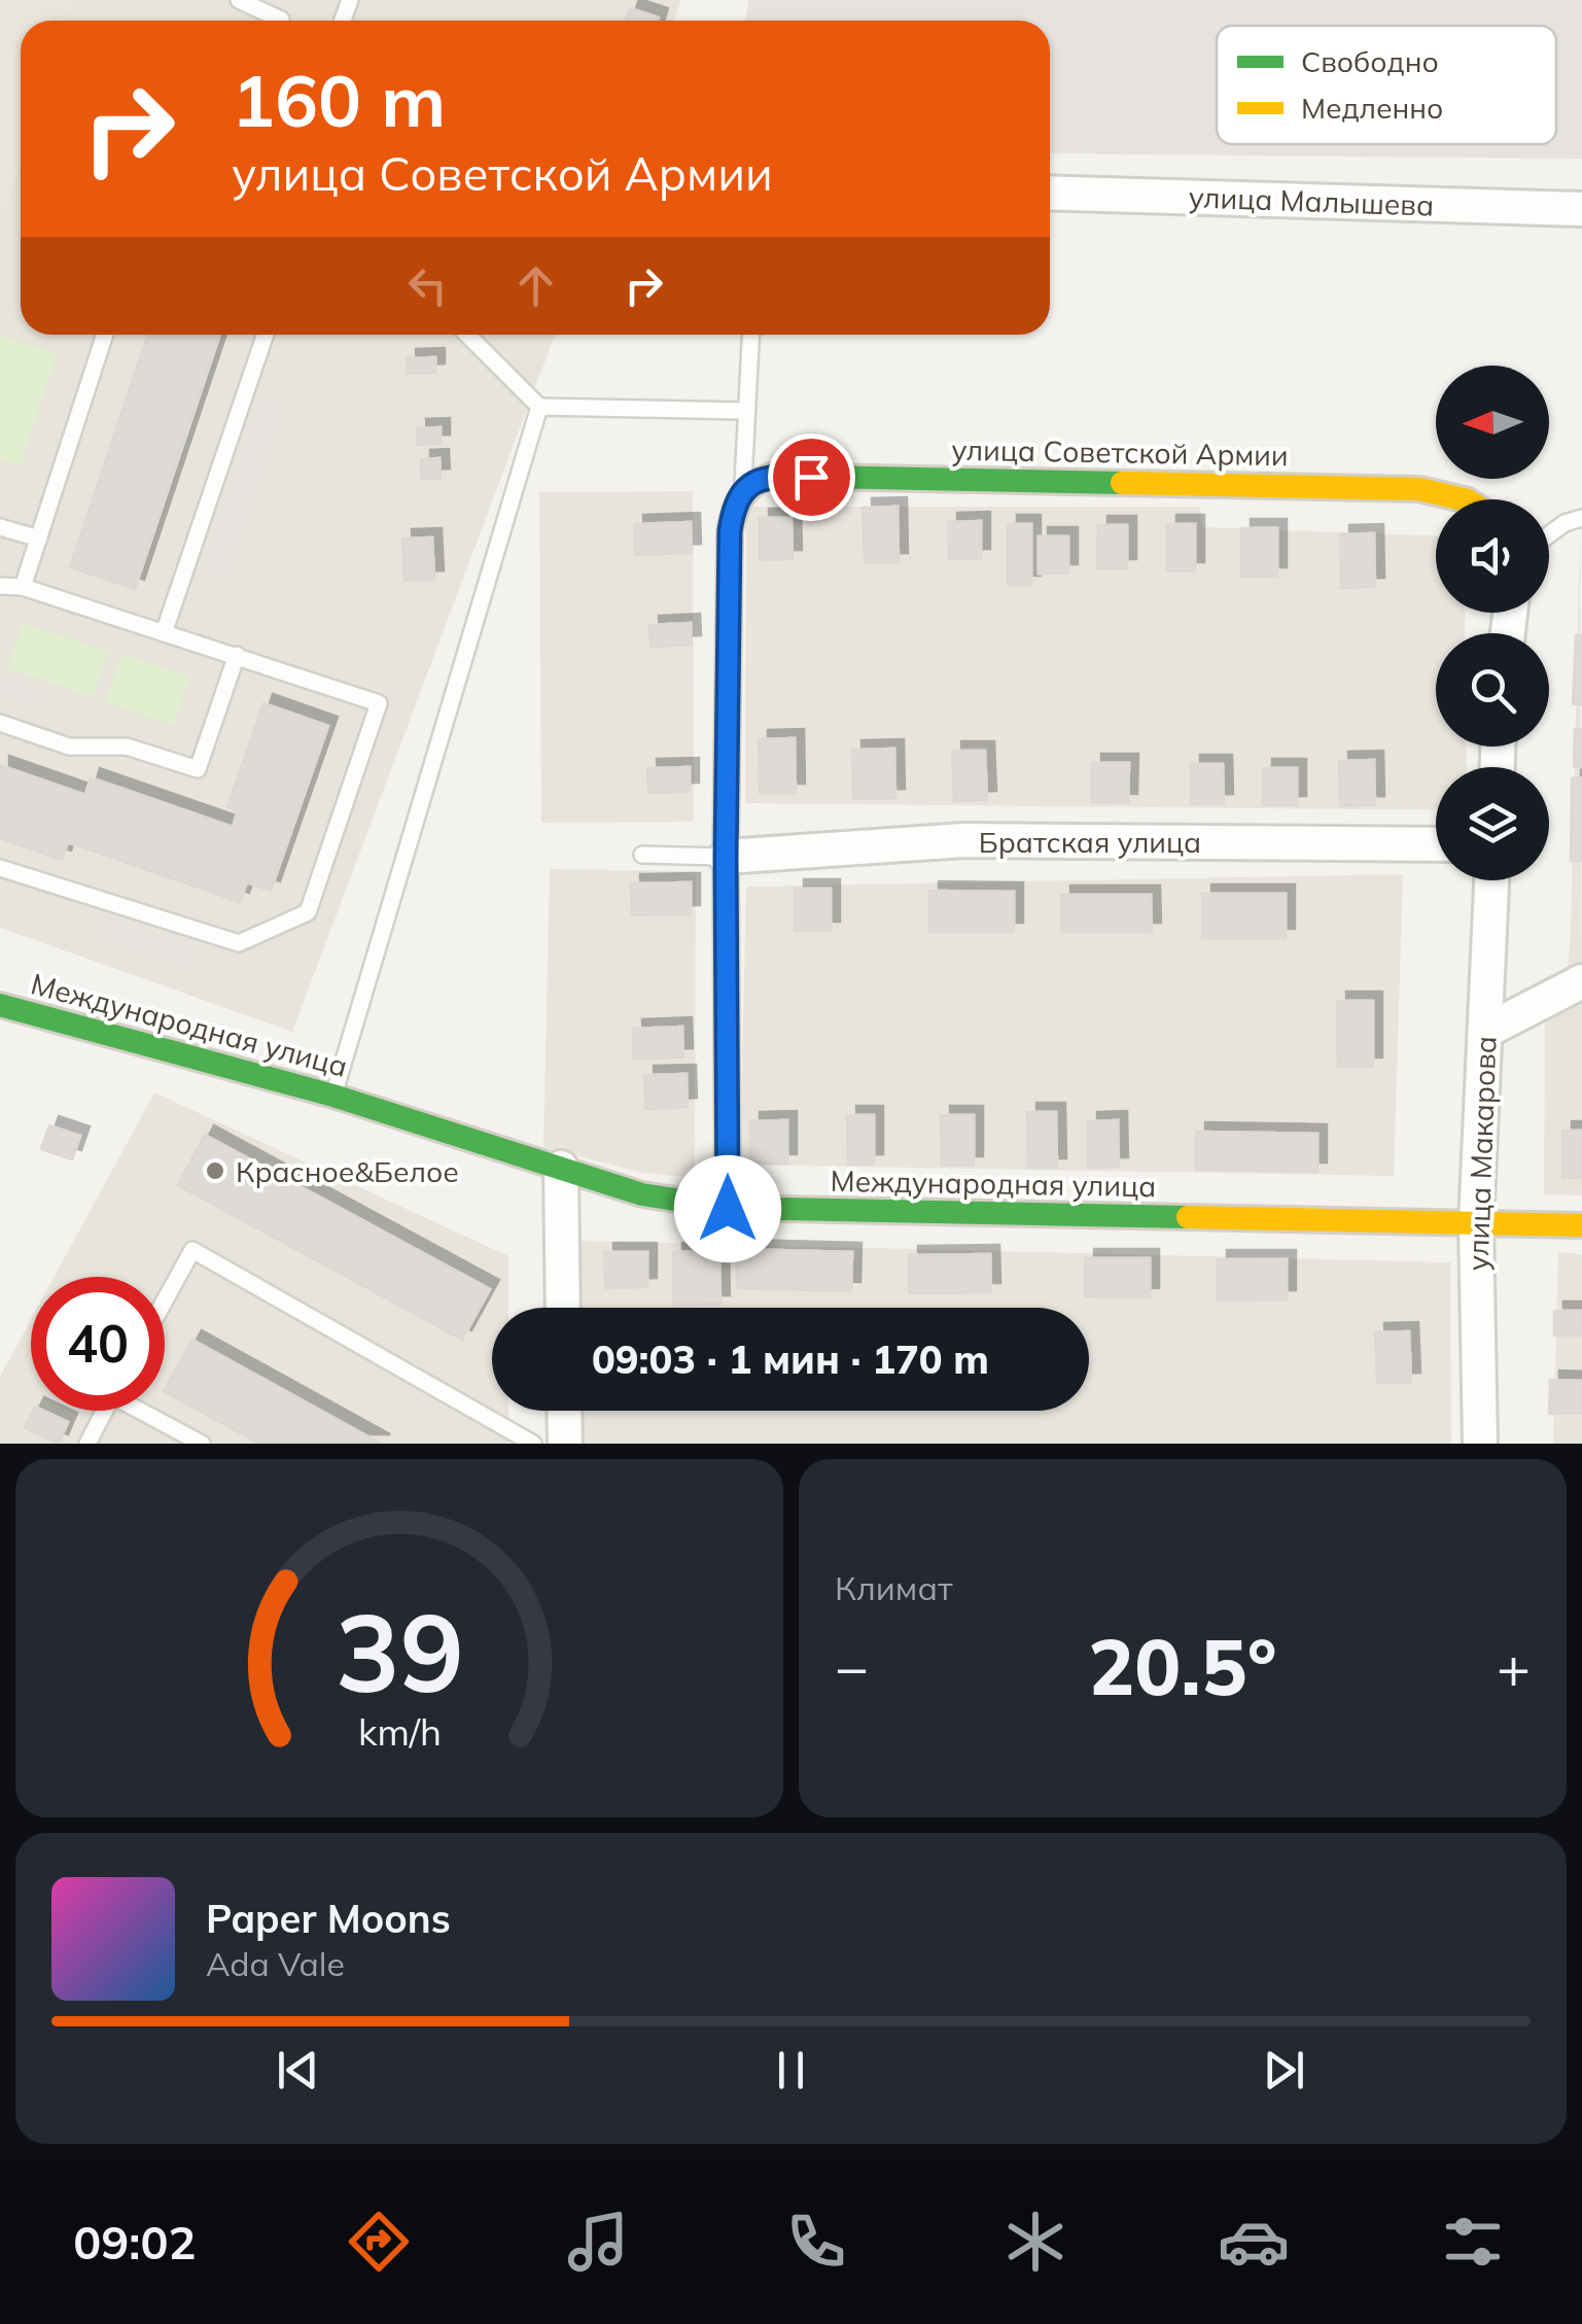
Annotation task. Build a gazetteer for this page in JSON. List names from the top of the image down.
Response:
{
  "streets": {
    "street": [
      "улица Малышева",
      "улица Советской Армии",
      "Братская улица",
      "Международная улица",
      "улица Макарова"
    ]
  },
  "crossings": [
    ["Международная улица", "улица Макарова"]
  ],
  "places": ["Красное&Белое"],
  "legend": ["Свободно", "Медленно"],
  "north": "left",
  "page": {
    "turn": ["160 m", "улица Советской Армии"],
    "limit": "40",
    "trip": "09:03 · 1 мин · 170 m",
    "tile": "Климат",
    "heat": ["−", "20.5°", "+"],
    "song": ["Paper Moons", "Ada Vale"],
    "tabs": "09:02",
    "gauge": ["39", "km/h"]
  }
}
